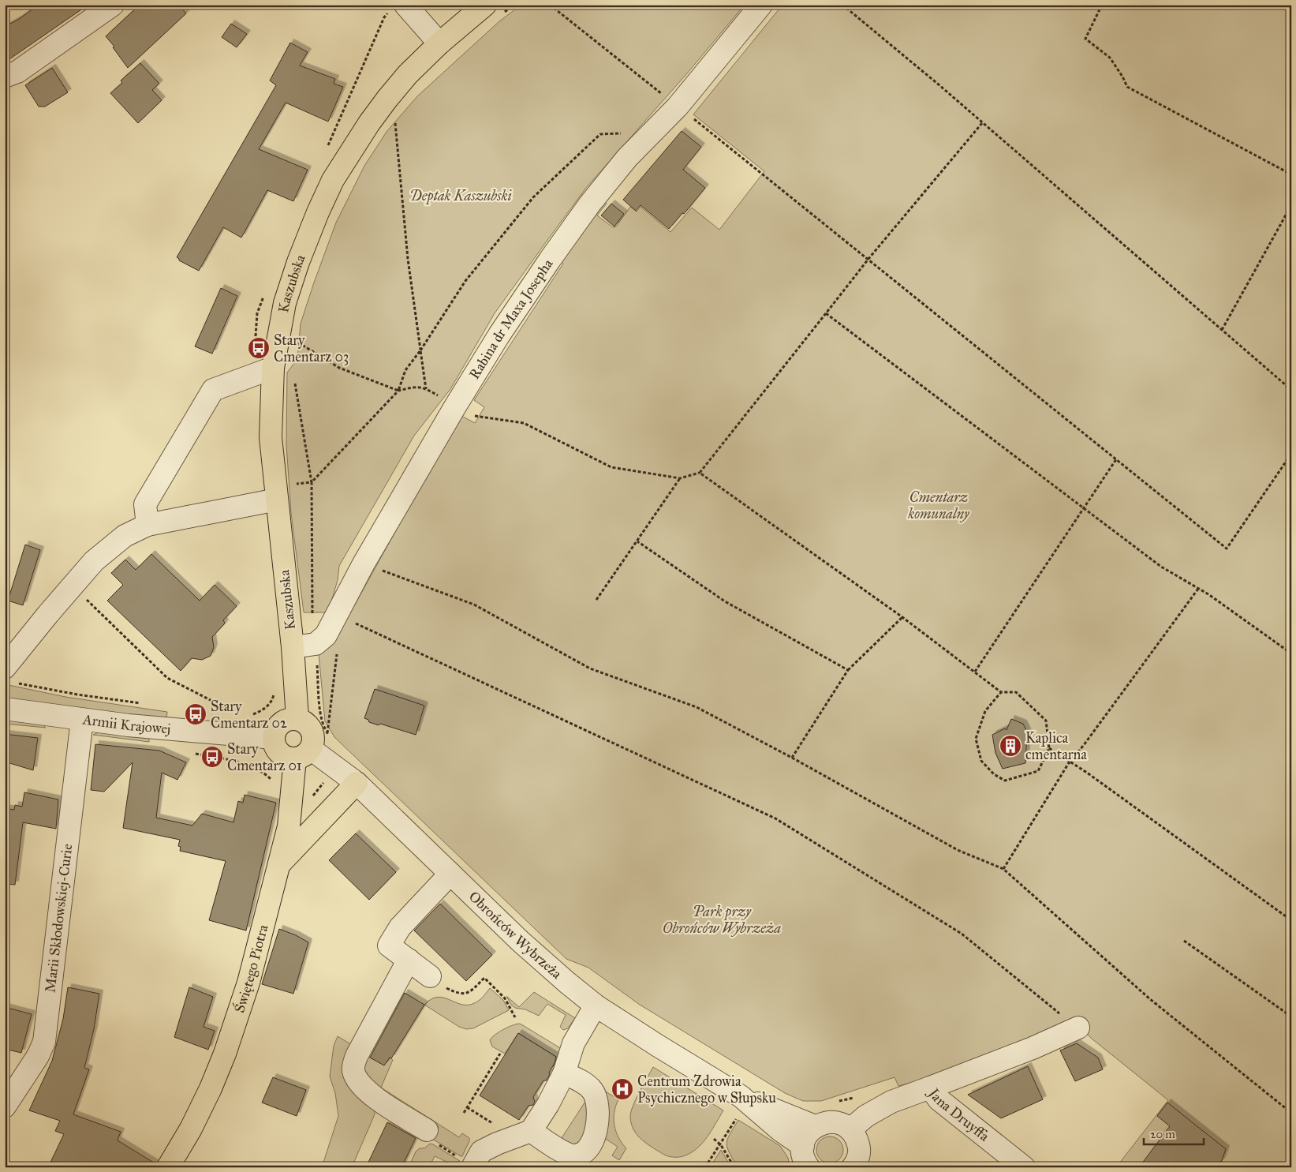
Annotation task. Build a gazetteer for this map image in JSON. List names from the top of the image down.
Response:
{
  "streets": {
    "main road": ["Kaszubska", "Świętego Piotra"],
    "street": [
      "Rabina dr Maxa Josepha",
      "Armii Krajowej",
      "Marii Skłodowskiej-Curie",
      "Obrońców Wybrzeża",
      "Jana Druyffa"
    ]
  },
  "crossings": [
    ["Kaszubska", "Armii Krajowej"],
    ["Kaszubska", "Obrońców Wybrzeża"],
    ["Kaszubska", "Świętego Piotra"],
    ["Armii Krajowej", "Marii Skłodowskiej-Curie"],
    ["Armii Krajowej", "Obrońców Wybrzeża"],
    ["Armii Krajowej", "Świętego Piotra"],
    ["Obrońców Wybrzeża", "Świętego Piotra"]
  ],
  "parks": ["Deptak Kaszubski", "Cmentarz komunalny", "Park przy Obrońców Wybrzeża"],
  "places": {
    "bus stop": ["Stary Cmentarz 03", "Stary Cmentarz 02", "Stary Cmentarz 01"],
    "building": ["Kaplica cmentarna"],
    "hospital": ["Centrum Zdrowia Psychicznego w Słupsku"]
  },
  "scale_bar": "20 m"
}
